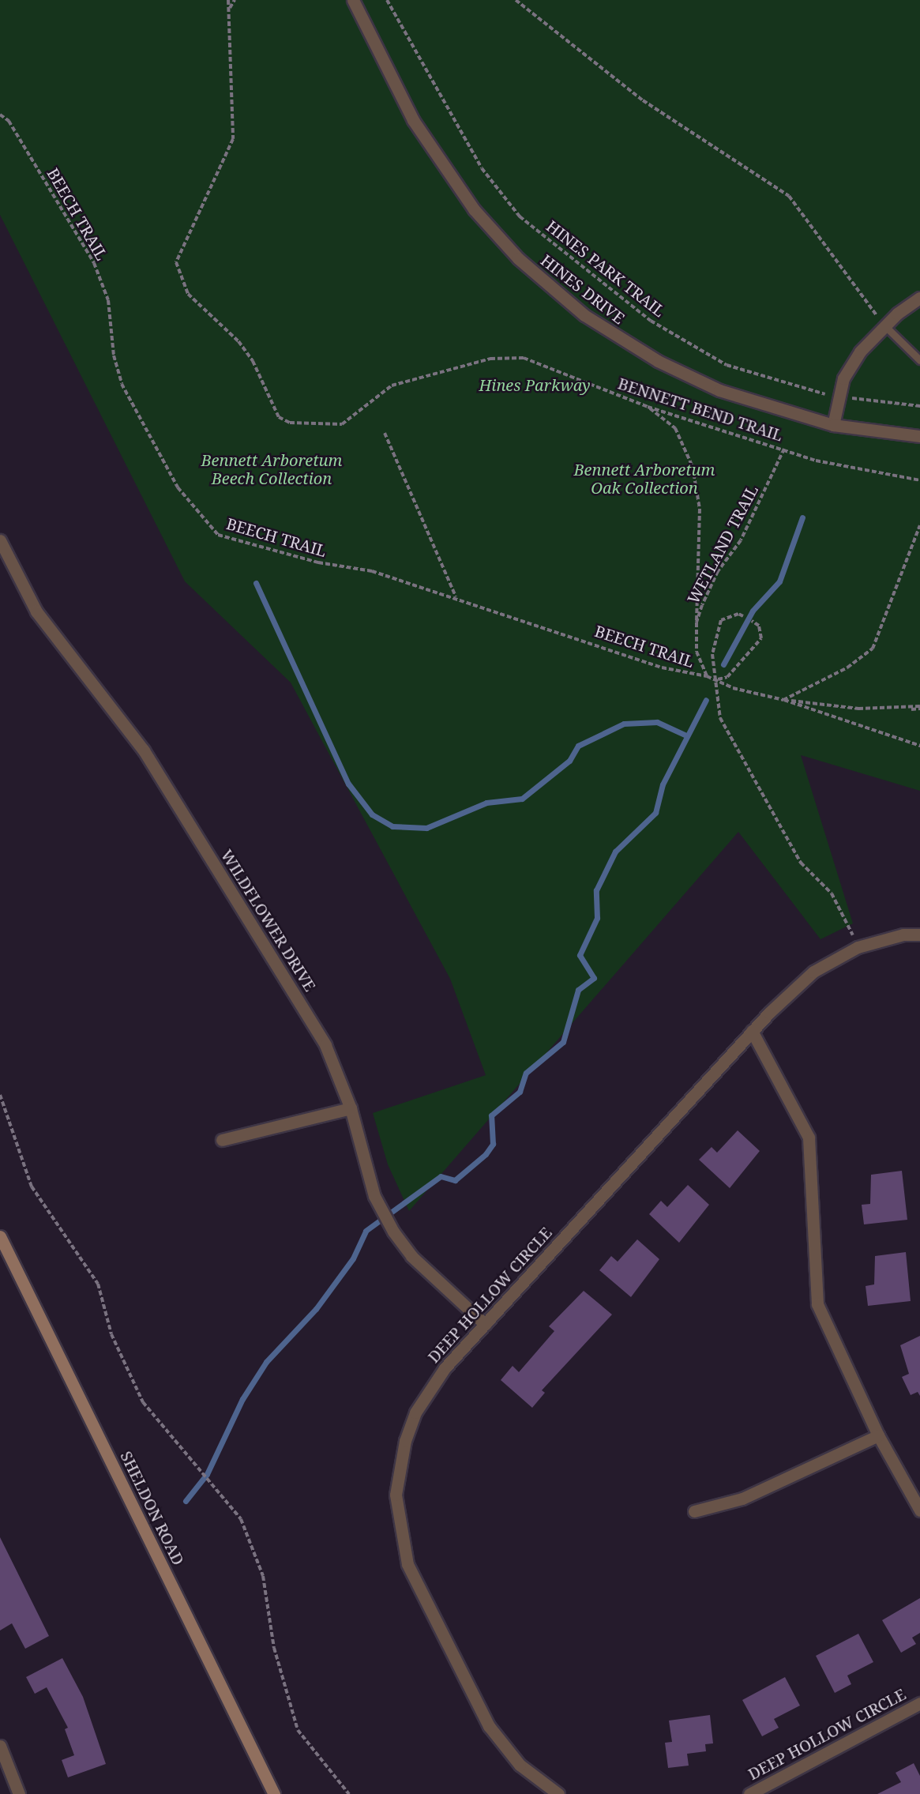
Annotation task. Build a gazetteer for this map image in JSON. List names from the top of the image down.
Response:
{
  "streets": {
    "main road": ["SHELDON ROAD"],
    "street": ["HINES DRIVE", "WILDFLOWER DRIVE", "DEEP HOLLOW CIRCLE"],
    "path": [
      "BEECH TRAIL",
      "HINES PARK TRAIL",
      "BENNETT BEND TRAIL",
      "WETLAND TRAIL"
    ]
  },
  "crossings": [
    ["BEECH TRAIL", "WETLAND TRAIL"],
    ["BENNETT BEND TRAIL", "WETLAND TRAIL"],
    ["WILDFLOWER DRIVE", "DEEP HOLLOW CIRCLE"]
  ],
  "parks": ["Hines Parkway", "Bennett Arboretum Beech Collection", "Bennett Arboretum Oak Collection"]
}
